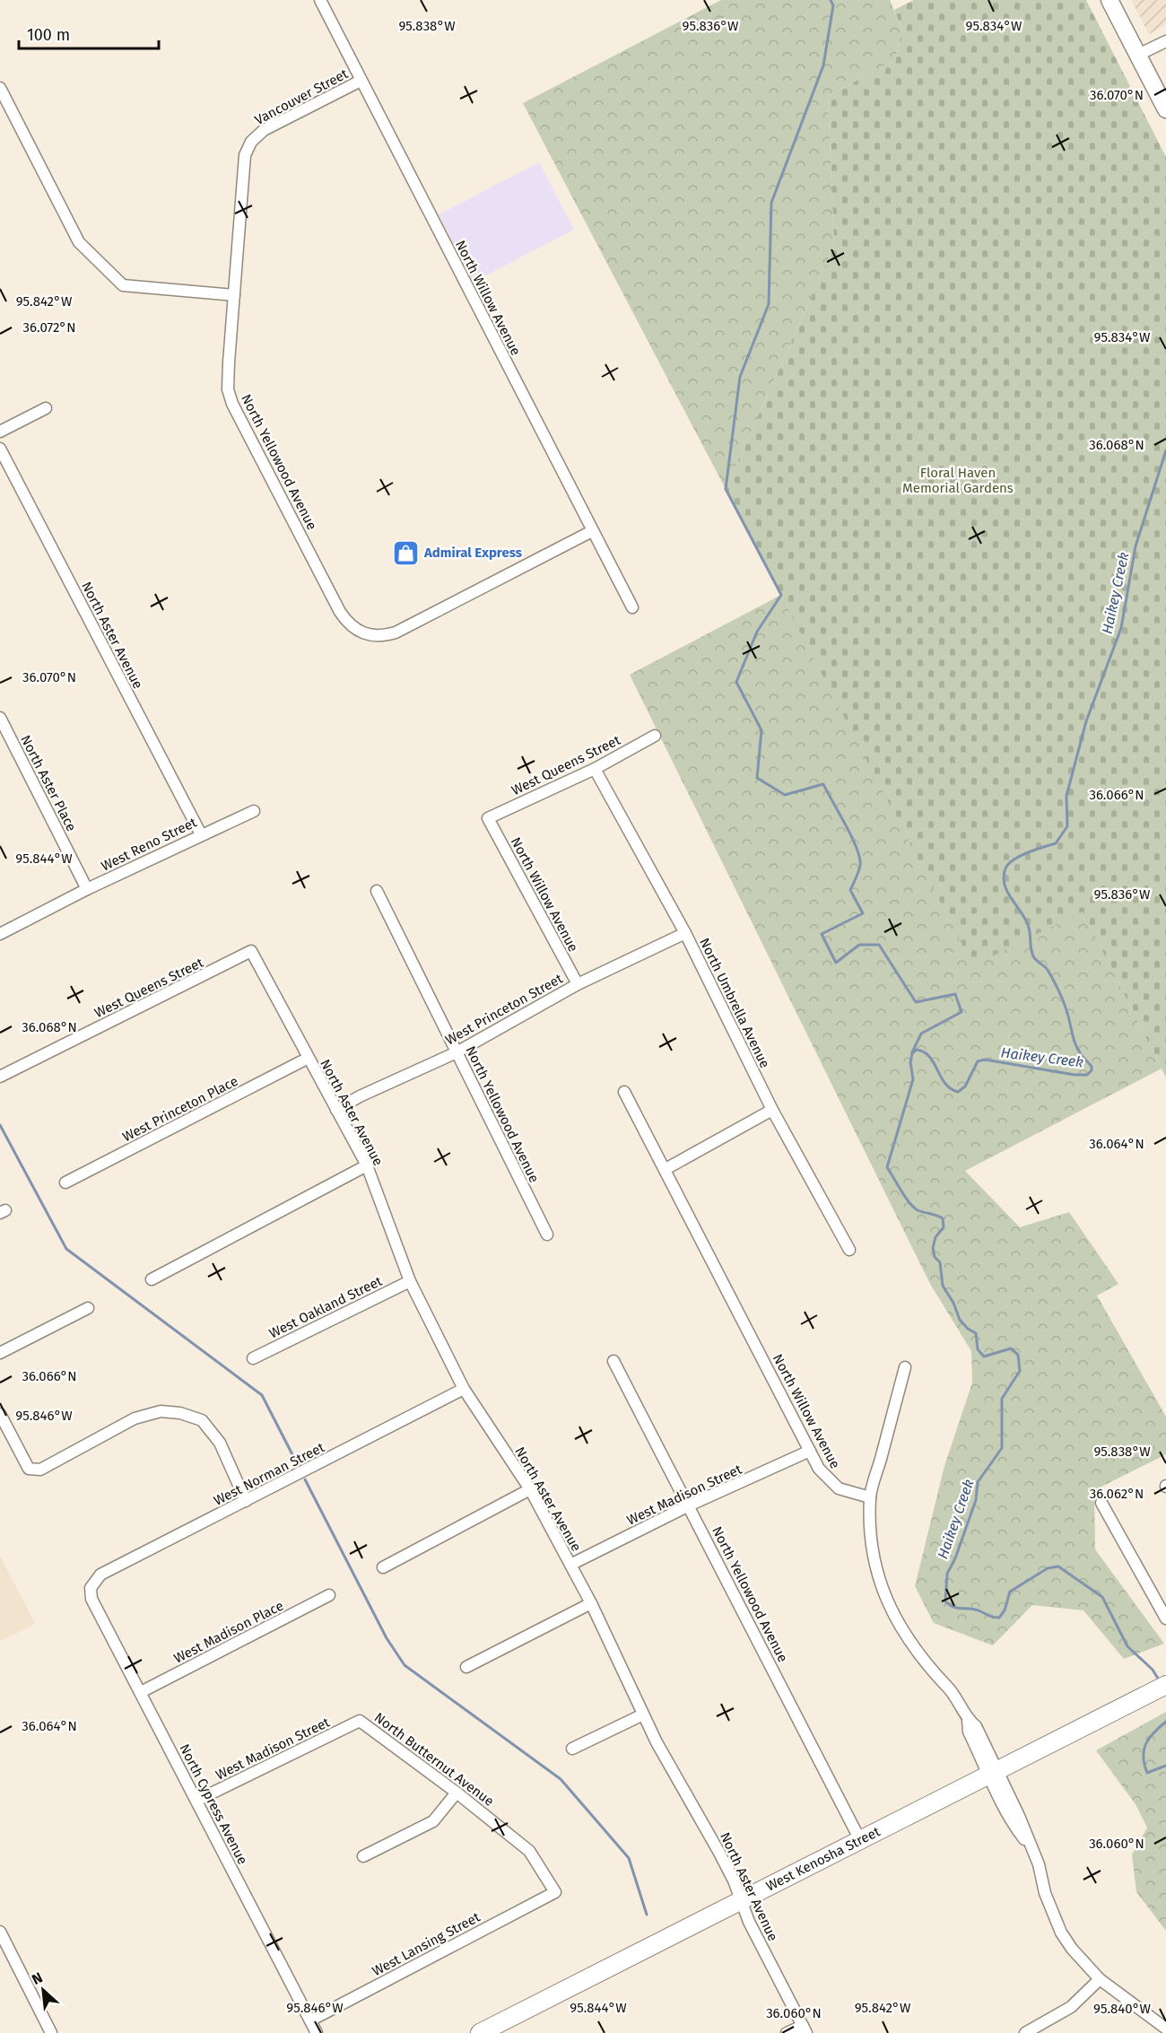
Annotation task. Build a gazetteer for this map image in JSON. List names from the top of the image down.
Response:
{
  "streets": {
    "main road": ["West Kenosha Street"],
    "street": [
      "Vancouver Street",
      "North Willow Avenue",
      "North Yellowood Avenue",
      "North Aster Avenue",
      "West Queens Street",
      "North Aster Place",
      "West Reno Street",
      "North Umbrella Avenue",
      "West Princeton Street",
      "West Princeton Place",
      "West Oakland Street",
      "West Norman Street",
      "West Madison Street",
      "West Madison Place",
      "North Butternut Avenue",
      "North Cypress Avenue",
      "West Lansing Street"
    ]
  },
  "crossings": [
    ["Vancouver Street", "North Willow Avenue"],
    ["Vancouver Street", "North Yellowood Avenue"],
    ["North Willow Avenue", "North Yellowood Avenue"],
    ["North Willow Avenue", "West Queens Street"],
    ["North Willow Avenue", "West Princeton Street"],
    ["North Willow Avenue", "West Madison Street"],
    ["North Yellowood Avenue", "West Princeton Street"],
    ["North Yellowood Avenue", "West Madison Street"],
    ["North Yellowood Avenue", "West Kenosha Street"],
    ["North Aster Avenue", "West Queens Street"],
    ["North Aster Avenue", "West Reno Street"],
    ["North Aster Avenue", "West Princeton Street"],
    ["North Aster Avenue", "West Princeton Place"],
    ["North Aster Avenue", "West Oakland Street"],
    ["North Aster Avenue", "West Norman Street"],
    ["North Aster Avenue", "West Madison Street"],
    ["North Aster Avenue", "West Kenosha Street"],
    ["West Queens Street", "North Umbrella Avenue"],
    ["North Aster Place", "West Reno Street"],
    ["North Umbrella Avenue", "West Princeton Street"],
    ["West Norman Street", "North Cypress Avenue"],
    ["West Madison Street", "North Butternut Avenue"],
    ["West Madison Street", "North Cypress Avenue"],
    ["West Madison Place", "North Cypress Avenue"],
    ["North Butternut Avenue", "West Lansing Street"],
    ["North Cypress Avenue", "West Lansing Street"]
  ],
  "water": ["Haikey Creek"],
  "parks": ["Floral Haven Memorial Gardens"],
  "places": {
    "shop": ["Admiral Express"]
  },
  "scale_bar": "100 m",
  "north": "top left",
  "coordinates": [
    "95.838°W",
    "95.836°W",
    "95.834°W",
    "36.070°N",
    "95.842°W",
    "36.072°N",
    "36.068°N",
    "36.066°N",
    "95.844°W",
    "36.064°N",
    "95.846°W",
    "36.062°N",
    "36.060°N",
    "95.840°W"
  ]
}
